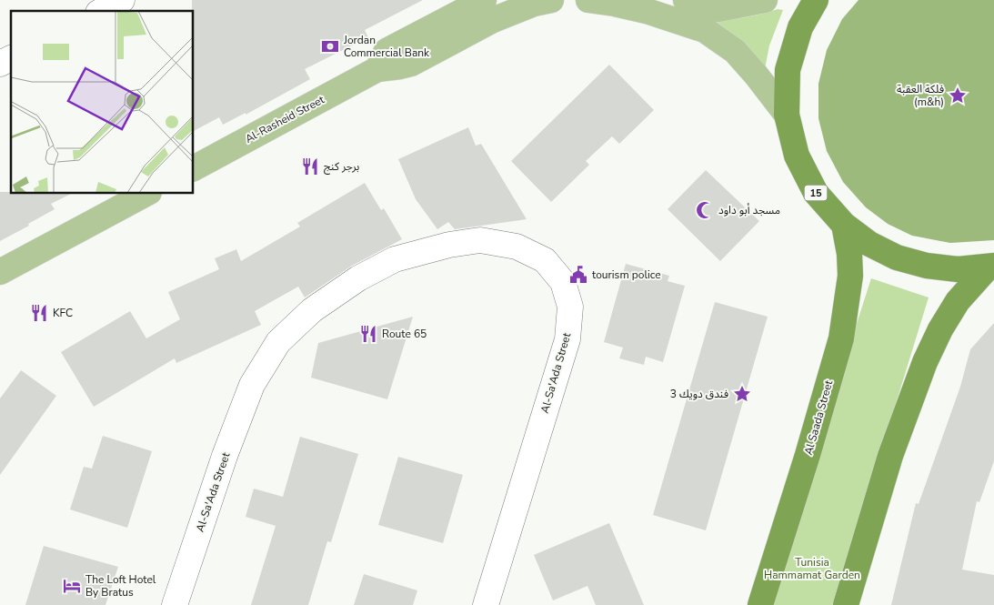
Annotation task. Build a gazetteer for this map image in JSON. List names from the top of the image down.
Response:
{
  "streets": {
    "highway": ["15", "Al Saada Street"],
    "main road": ["Al-Rasheid Street"],
    "street": ["Al-Sa'Ada Street"]
  },
  "crossings": [
    ["15", "Al Saada Street"]
  ],
  "parks": ["Tunisia Hammamat Garden"],
  "places": {
    "bank": ["Jordan Commercial Bank"],
    "place": ["فلكة العقبة (m&h)", "فندق دويك 3"],
    "restaurant": ["برجر كنج", "KFC", "Route 65"],
    "mosque": ["مسجد أبو داود"],
    "public building": ["tourism police"],
    "hotel": ["The Loft Hotel By Bratus"]
  }
}
